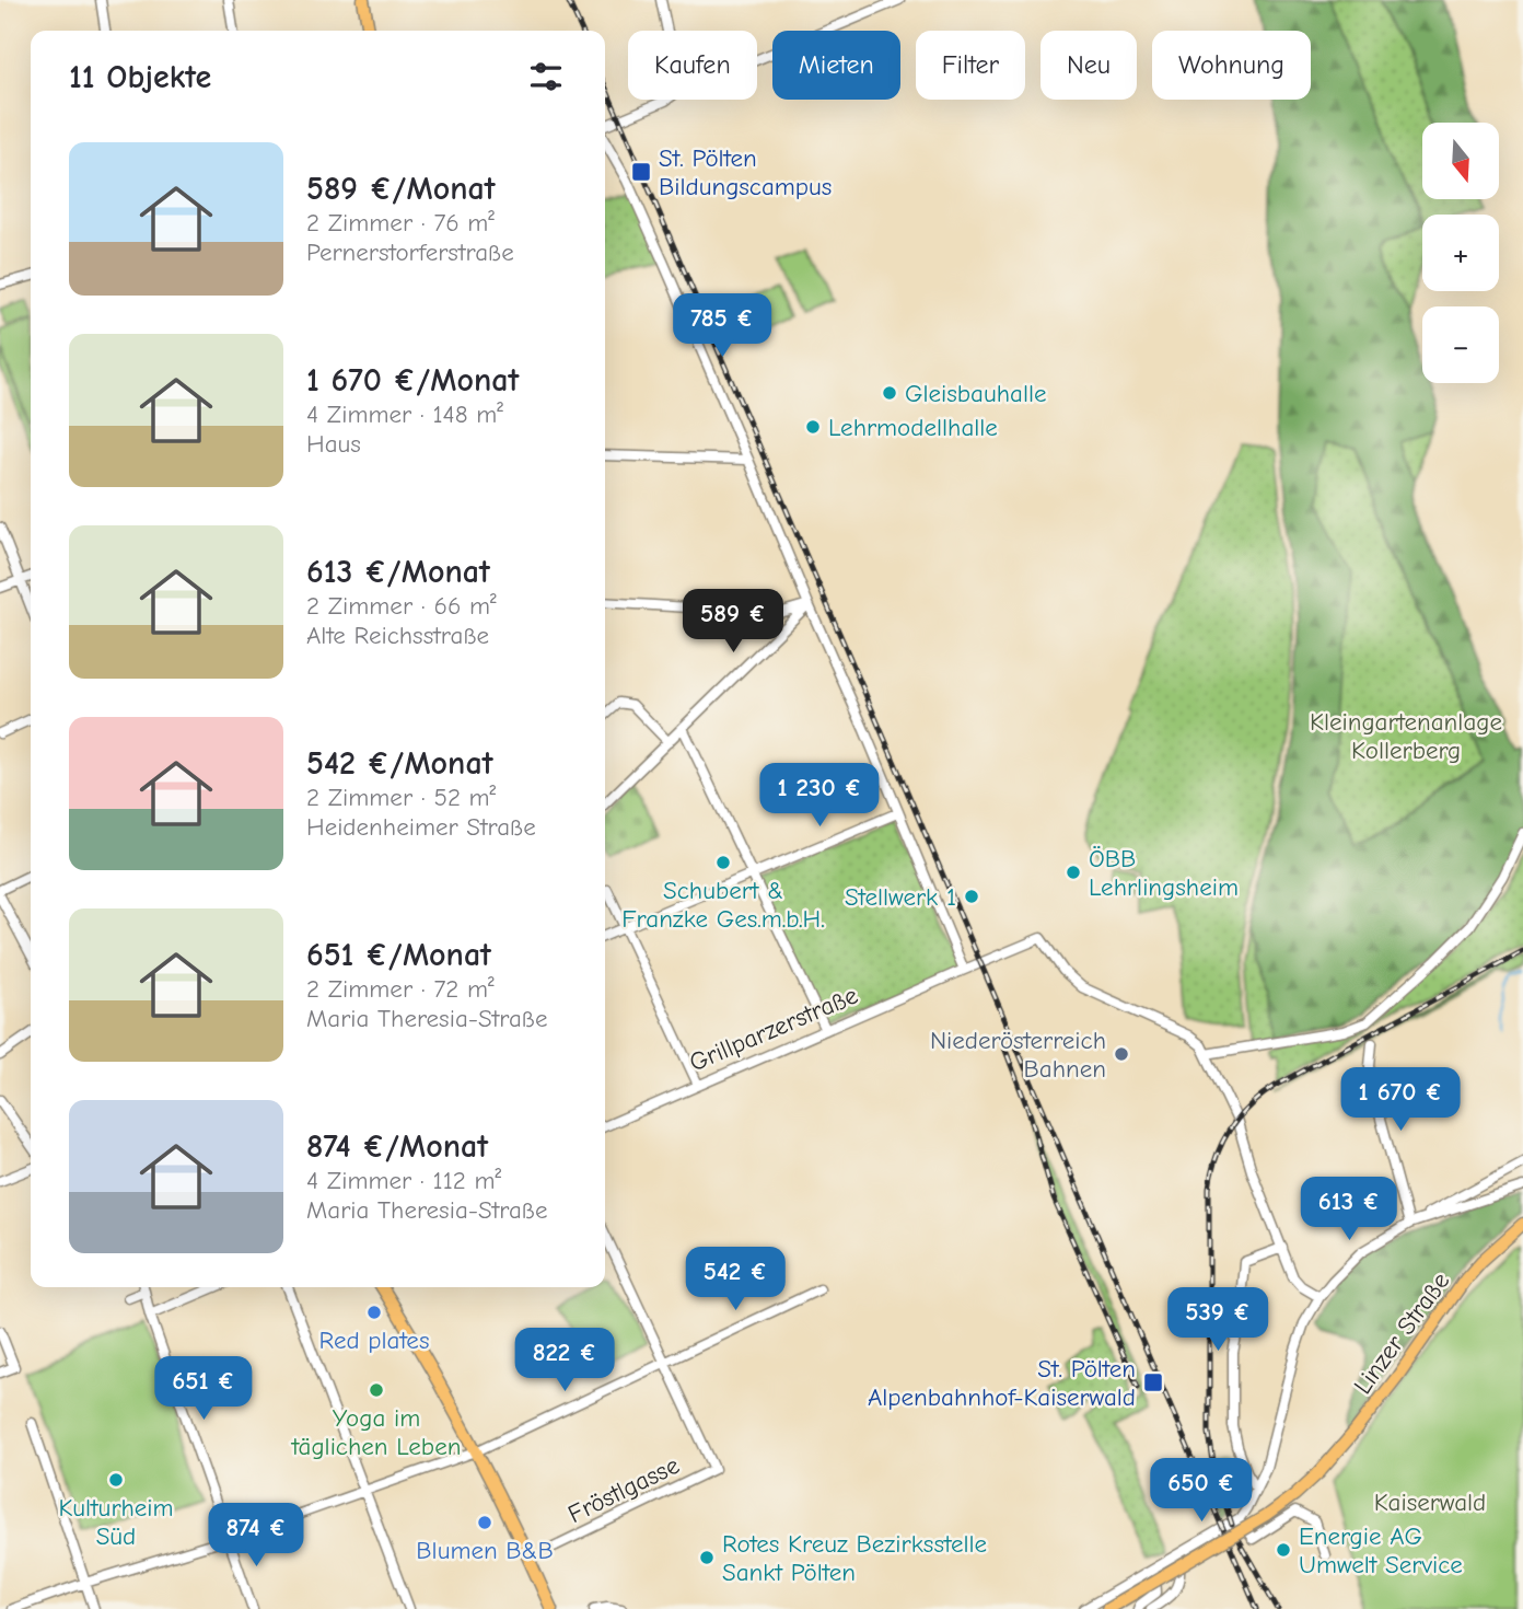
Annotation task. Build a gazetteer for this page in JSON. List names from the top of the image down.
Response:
{
  "streets": {
    "main road": ["Linzer Straße"],
    "street": ["Grillparzerstraße", "Fröstlgasse"]
  },
  "parks": ["Kleingartenanlage Kollerberg", "Kaiserwald"],
  "places": {
    "transit": ["St. Pölten Bildungscampus", "St. Pölten Alpenbahnhof-Kaiserwald"],
    "other": [
      "Gleisbauhalle",
      "Lehrmodellhalle",
      "Schubert & Franzke Ges.m.b.H.",
      "ÖBB Lehrlingsheim",
      "Stellwerk 1",
      "Niederösterreich Bahnen",
      "Red plates",
      "Yoga im täglichen Leben",
      "Kulturheim Süd",
      "Blumen B&B",
      "Energie AG Umwelt Service",
      "Rotes Kreuz Bezirksstelle Sankt Pölten"
    ]
  },
  "north": "bottom",
  "page": {
    "chip": [
      "Kaufen",
      "Mieten",
      "Filter",
      "Neu",
      "Wohnung"
    ],
    "heading": "11 Objekte",
    "map_buttons": ["+", "−"],
    "list": [
      {
        "name": "589 €/Monat",
        "note": "2 Zimmer · 76 m² · Pernerstorferstraße"
      },
      {
        "name": "1 670 €/Monat",
        "note": "4 Zimmer · 148 m² · Haus"
      },
      {
        "name": "613 €/Monat",
        "note": "2 Zimmer · 66 m² · Alte Reichsstraße"
      },
      {
        "name": "542 €/Monat",
        "note": "2 Zimmer · 52 m² · Heidenheimer Straße"
      },
      {
        "name": "651 €/Monat",
        "note": "2 Zimmer · 72 m² · Maria Theresia-Straße"
      },
      {
        "name": "874 €/Monat",
        "note": "4 Zimmer · 112 m² · Maria Theresia-Straße"
      }
    ],
    "price": [
      "785 €",
      "589 €",
      "1 230 €",
      "1 670 €",
      "613 €",
      "542 €",
      "539 €",
      "822 €",
      "651 €",
      "650 €",
      "874 €"
    ]
  }
}
